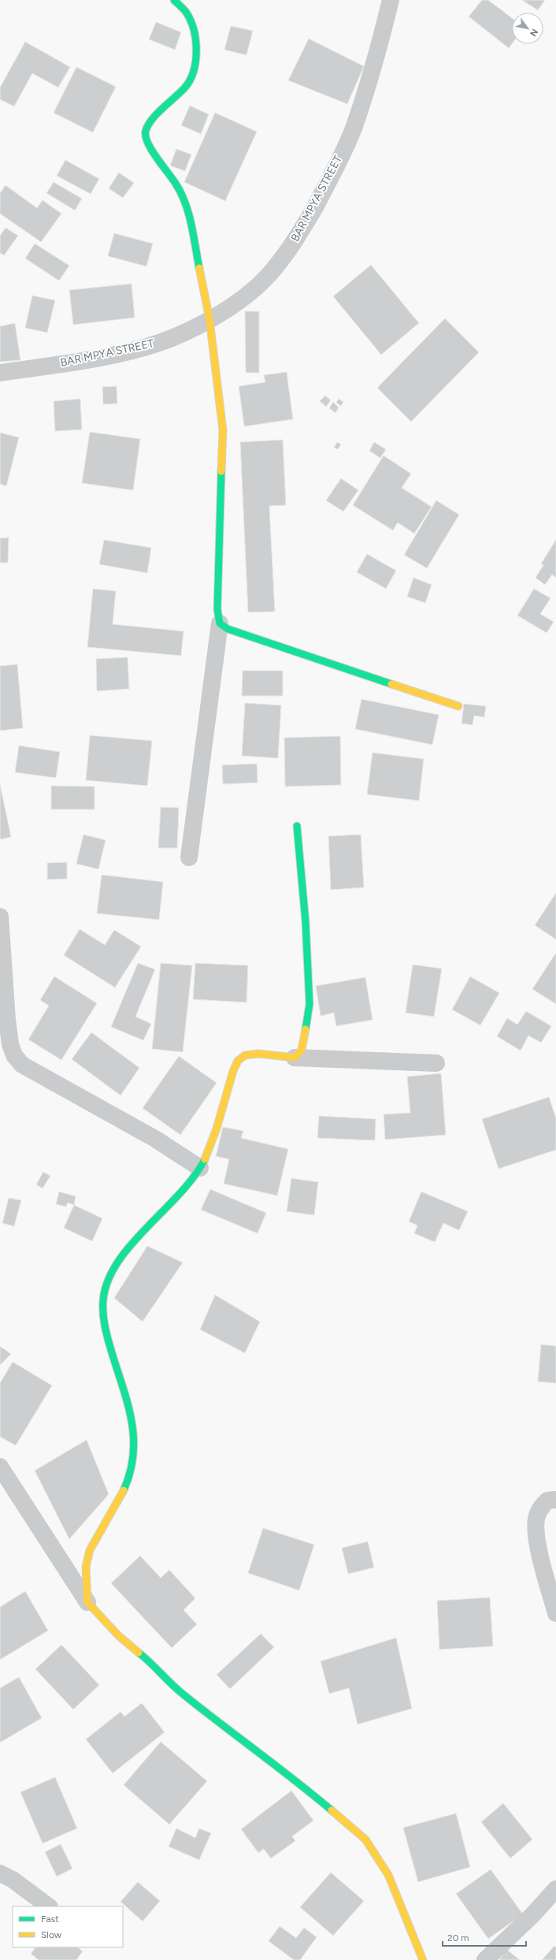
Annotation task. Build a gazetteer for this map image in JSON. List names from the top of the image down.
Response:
{
  "streets": {
    "street": ["BAR MPYA STREET"]
  },
  "legend": ["Fast", "Slow"],
  "scale_bar": "20 m",
  "north": "bottom right"
}
